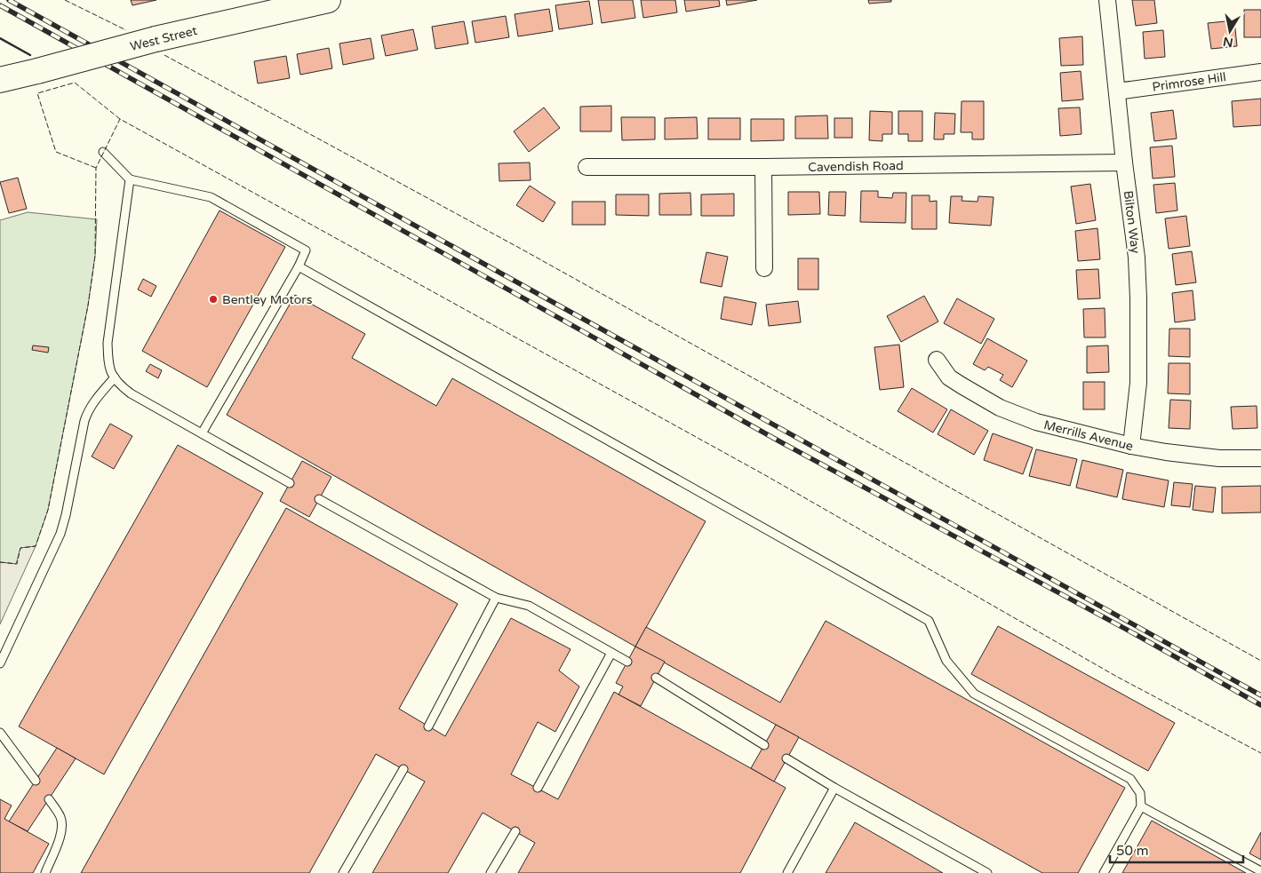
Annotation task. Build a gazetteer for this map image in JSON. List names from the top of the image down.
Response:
{
  "streets": {
    "main road": ["West Street"],
    "street": [
      "Primrose Hill",
      "Cavendish Road",
      "Bilton Way",
      "Merrills Avenue"
    ]
  },
  "crossings": [
    ["Primrose Hill", "Bilton Way"],
    ["Cavendish Road", "Bilton Way"],
    ["Bilton Way", "Merrills Avenue"]
  ],
  "places": ["Bentley Motors"],
  "scale_bar": "50 m",
  "north": "bottom"
}
